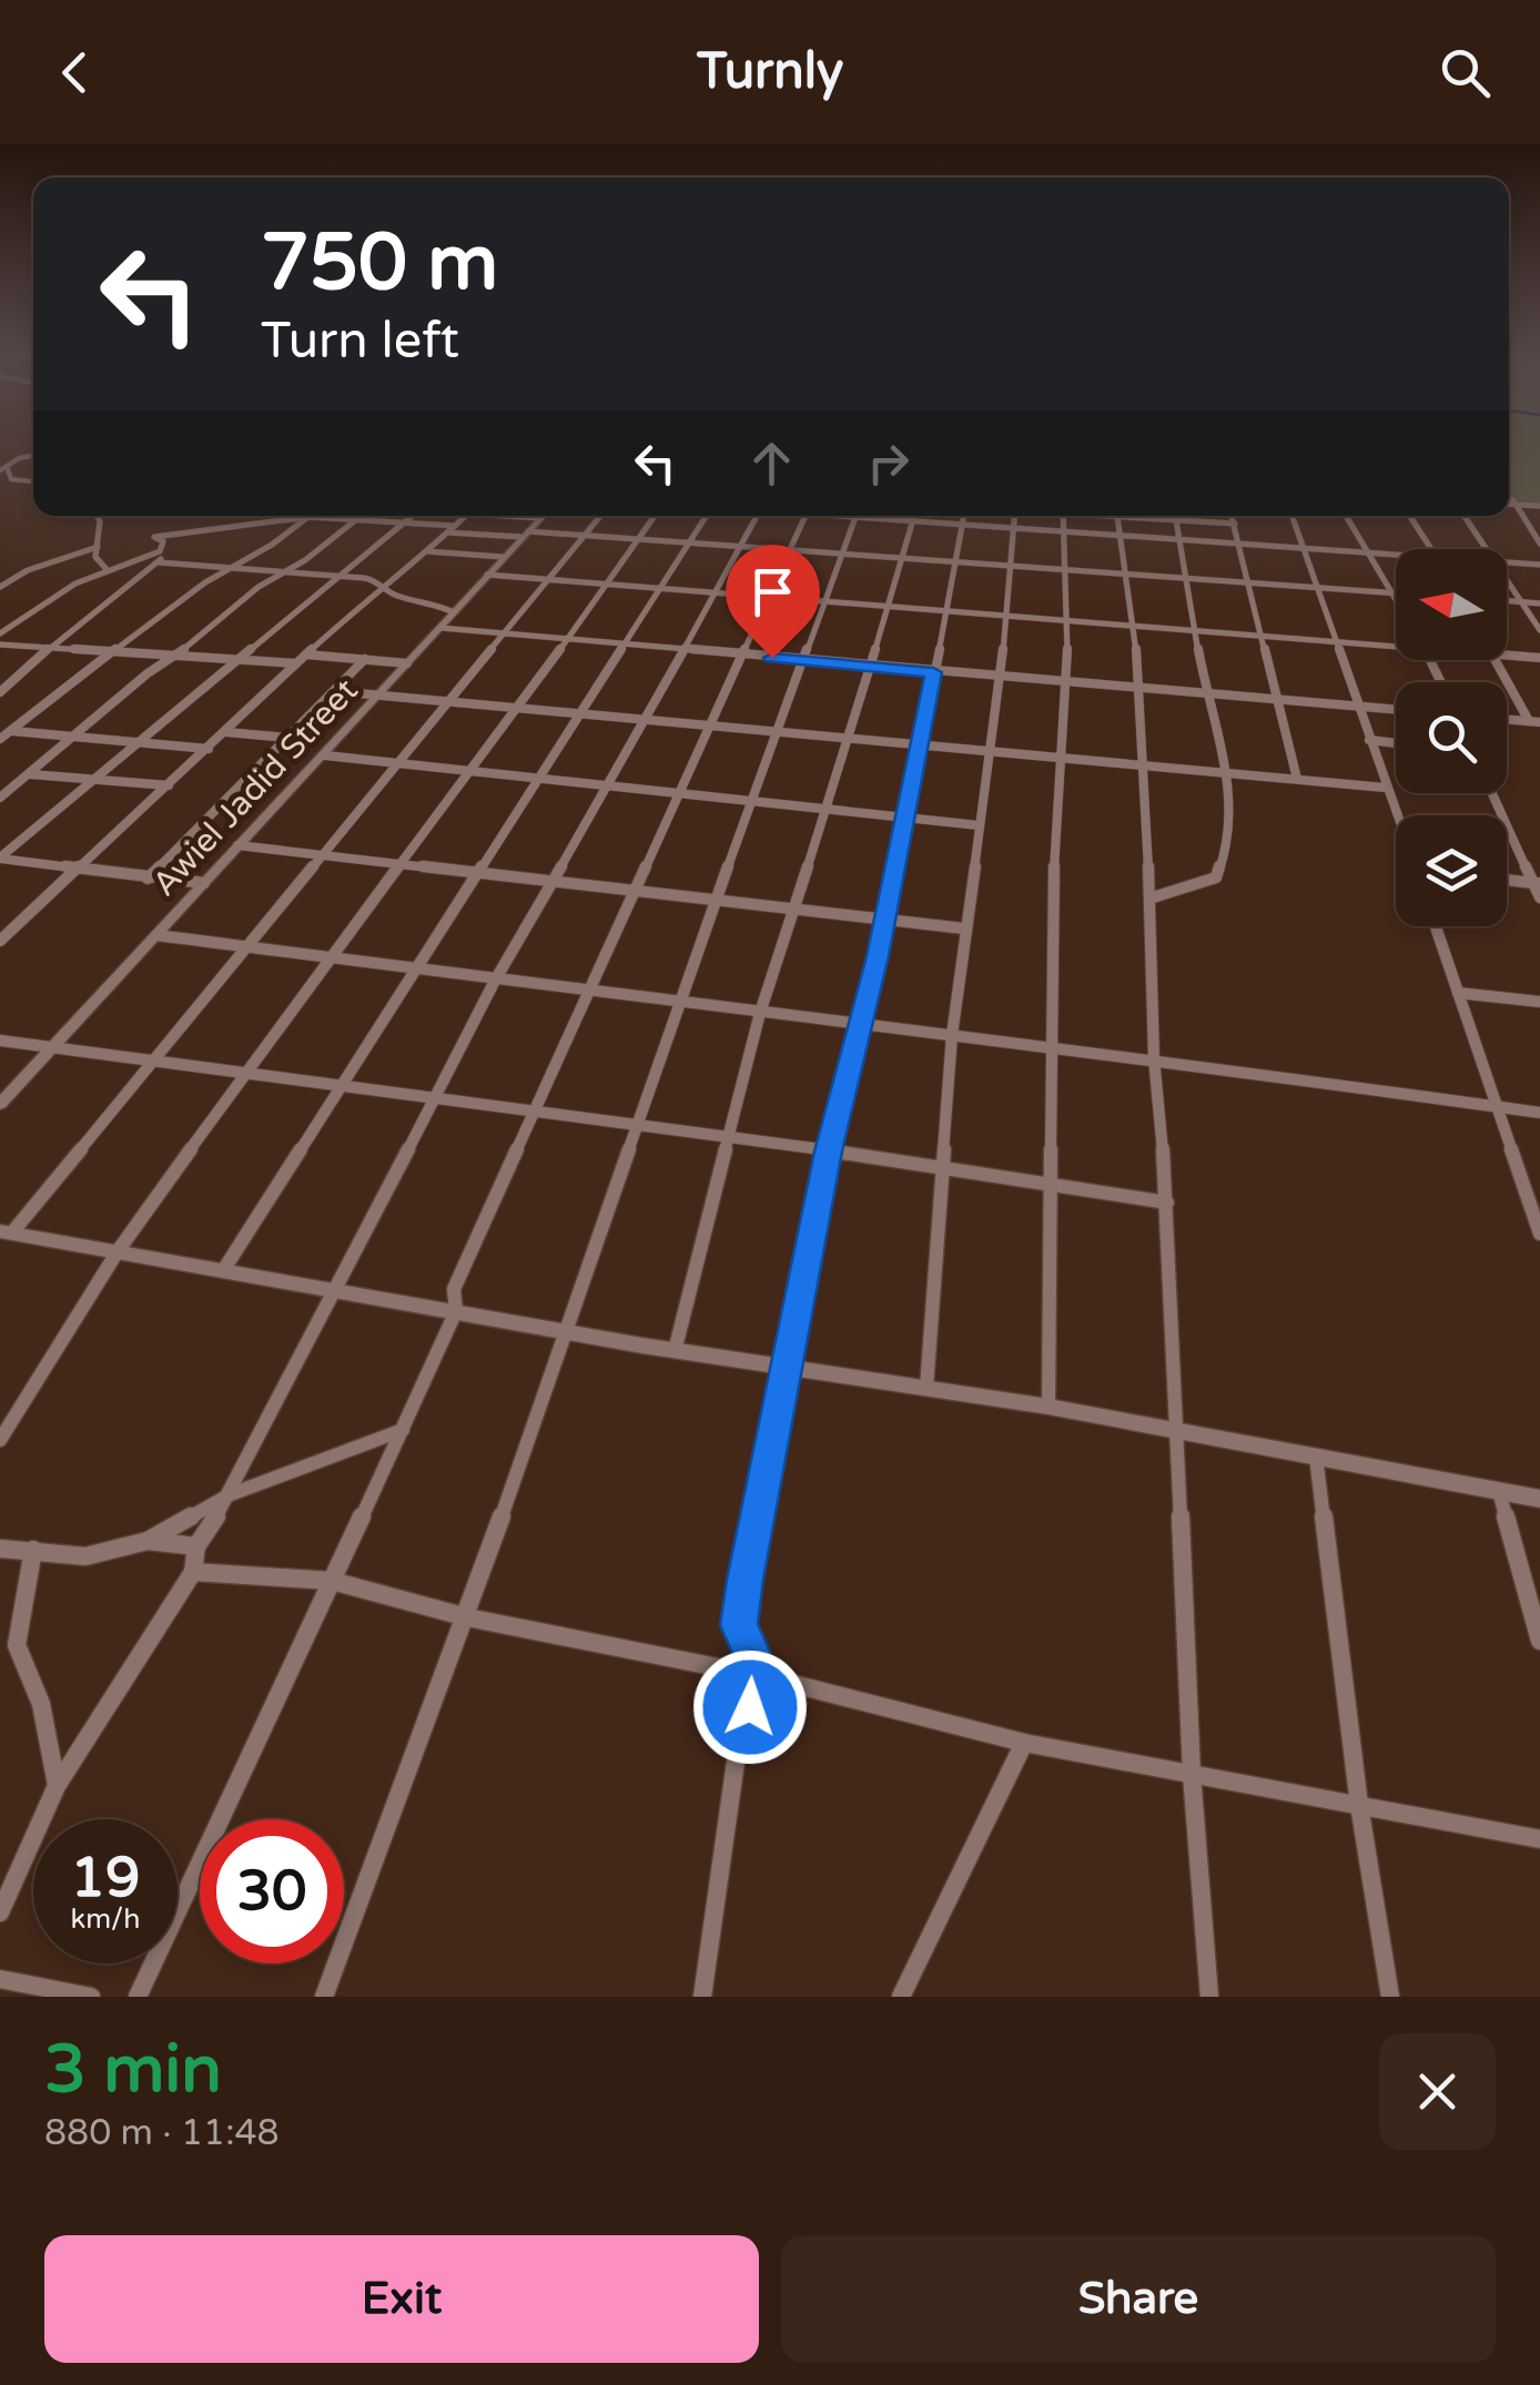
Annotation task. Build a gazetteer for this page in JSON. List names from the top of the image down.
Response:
{
  "streets": {
    "street": ["Awiel Jadid Street"]
  },
  "north": "left",
  "page": {
    "header": "Turnly",
    "turn": ["750 m", "Turn left"],
    "speed": "19 km/h",
    "limit": "30",
    "heading": ["3 min", "880 m · 11:48"],
    "buttons": ["Exit", "Share"]
  }
}
